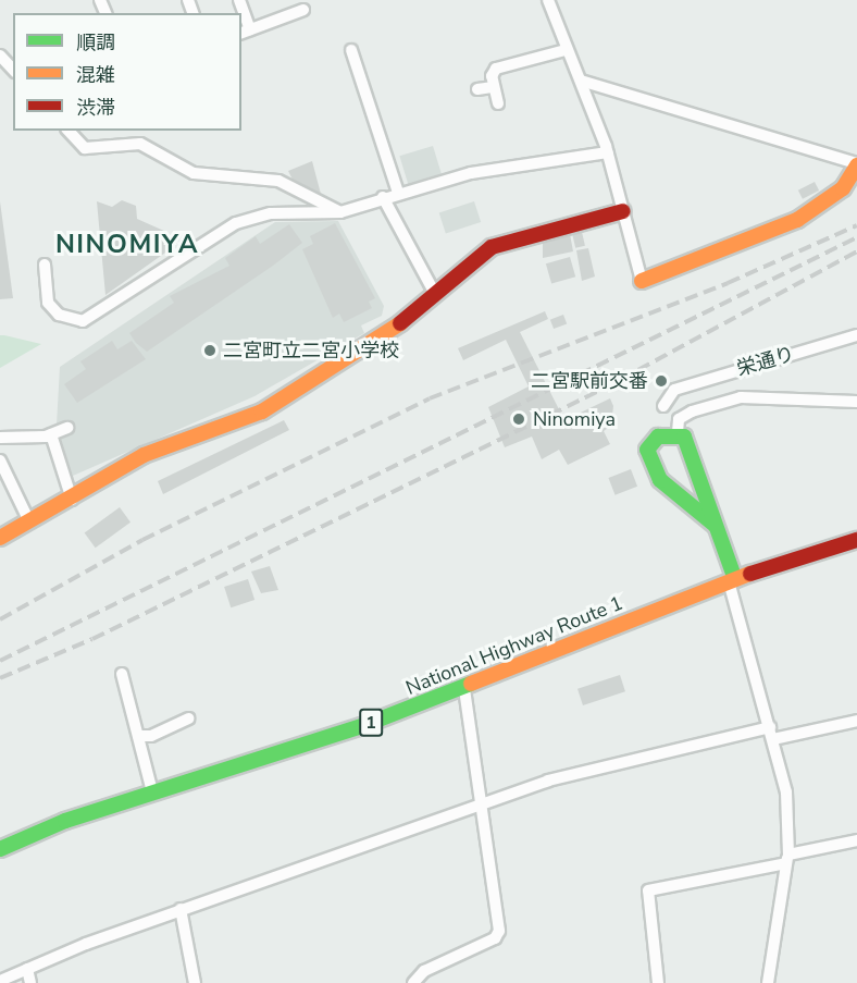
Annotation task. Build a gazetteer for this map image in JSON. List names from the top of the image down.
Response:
{
  "streets": {
    "main road": ["National Highway Route 1", "1"],
    "street": ["栄通り"]
  },
  "districts": ["NINOMIYA"],
  "places": ["二宮町立二宮小学校", "二宮駅前交番", "Ninomiya"],
  "legend": ["順調", "混雑", "渋滞"]
}
